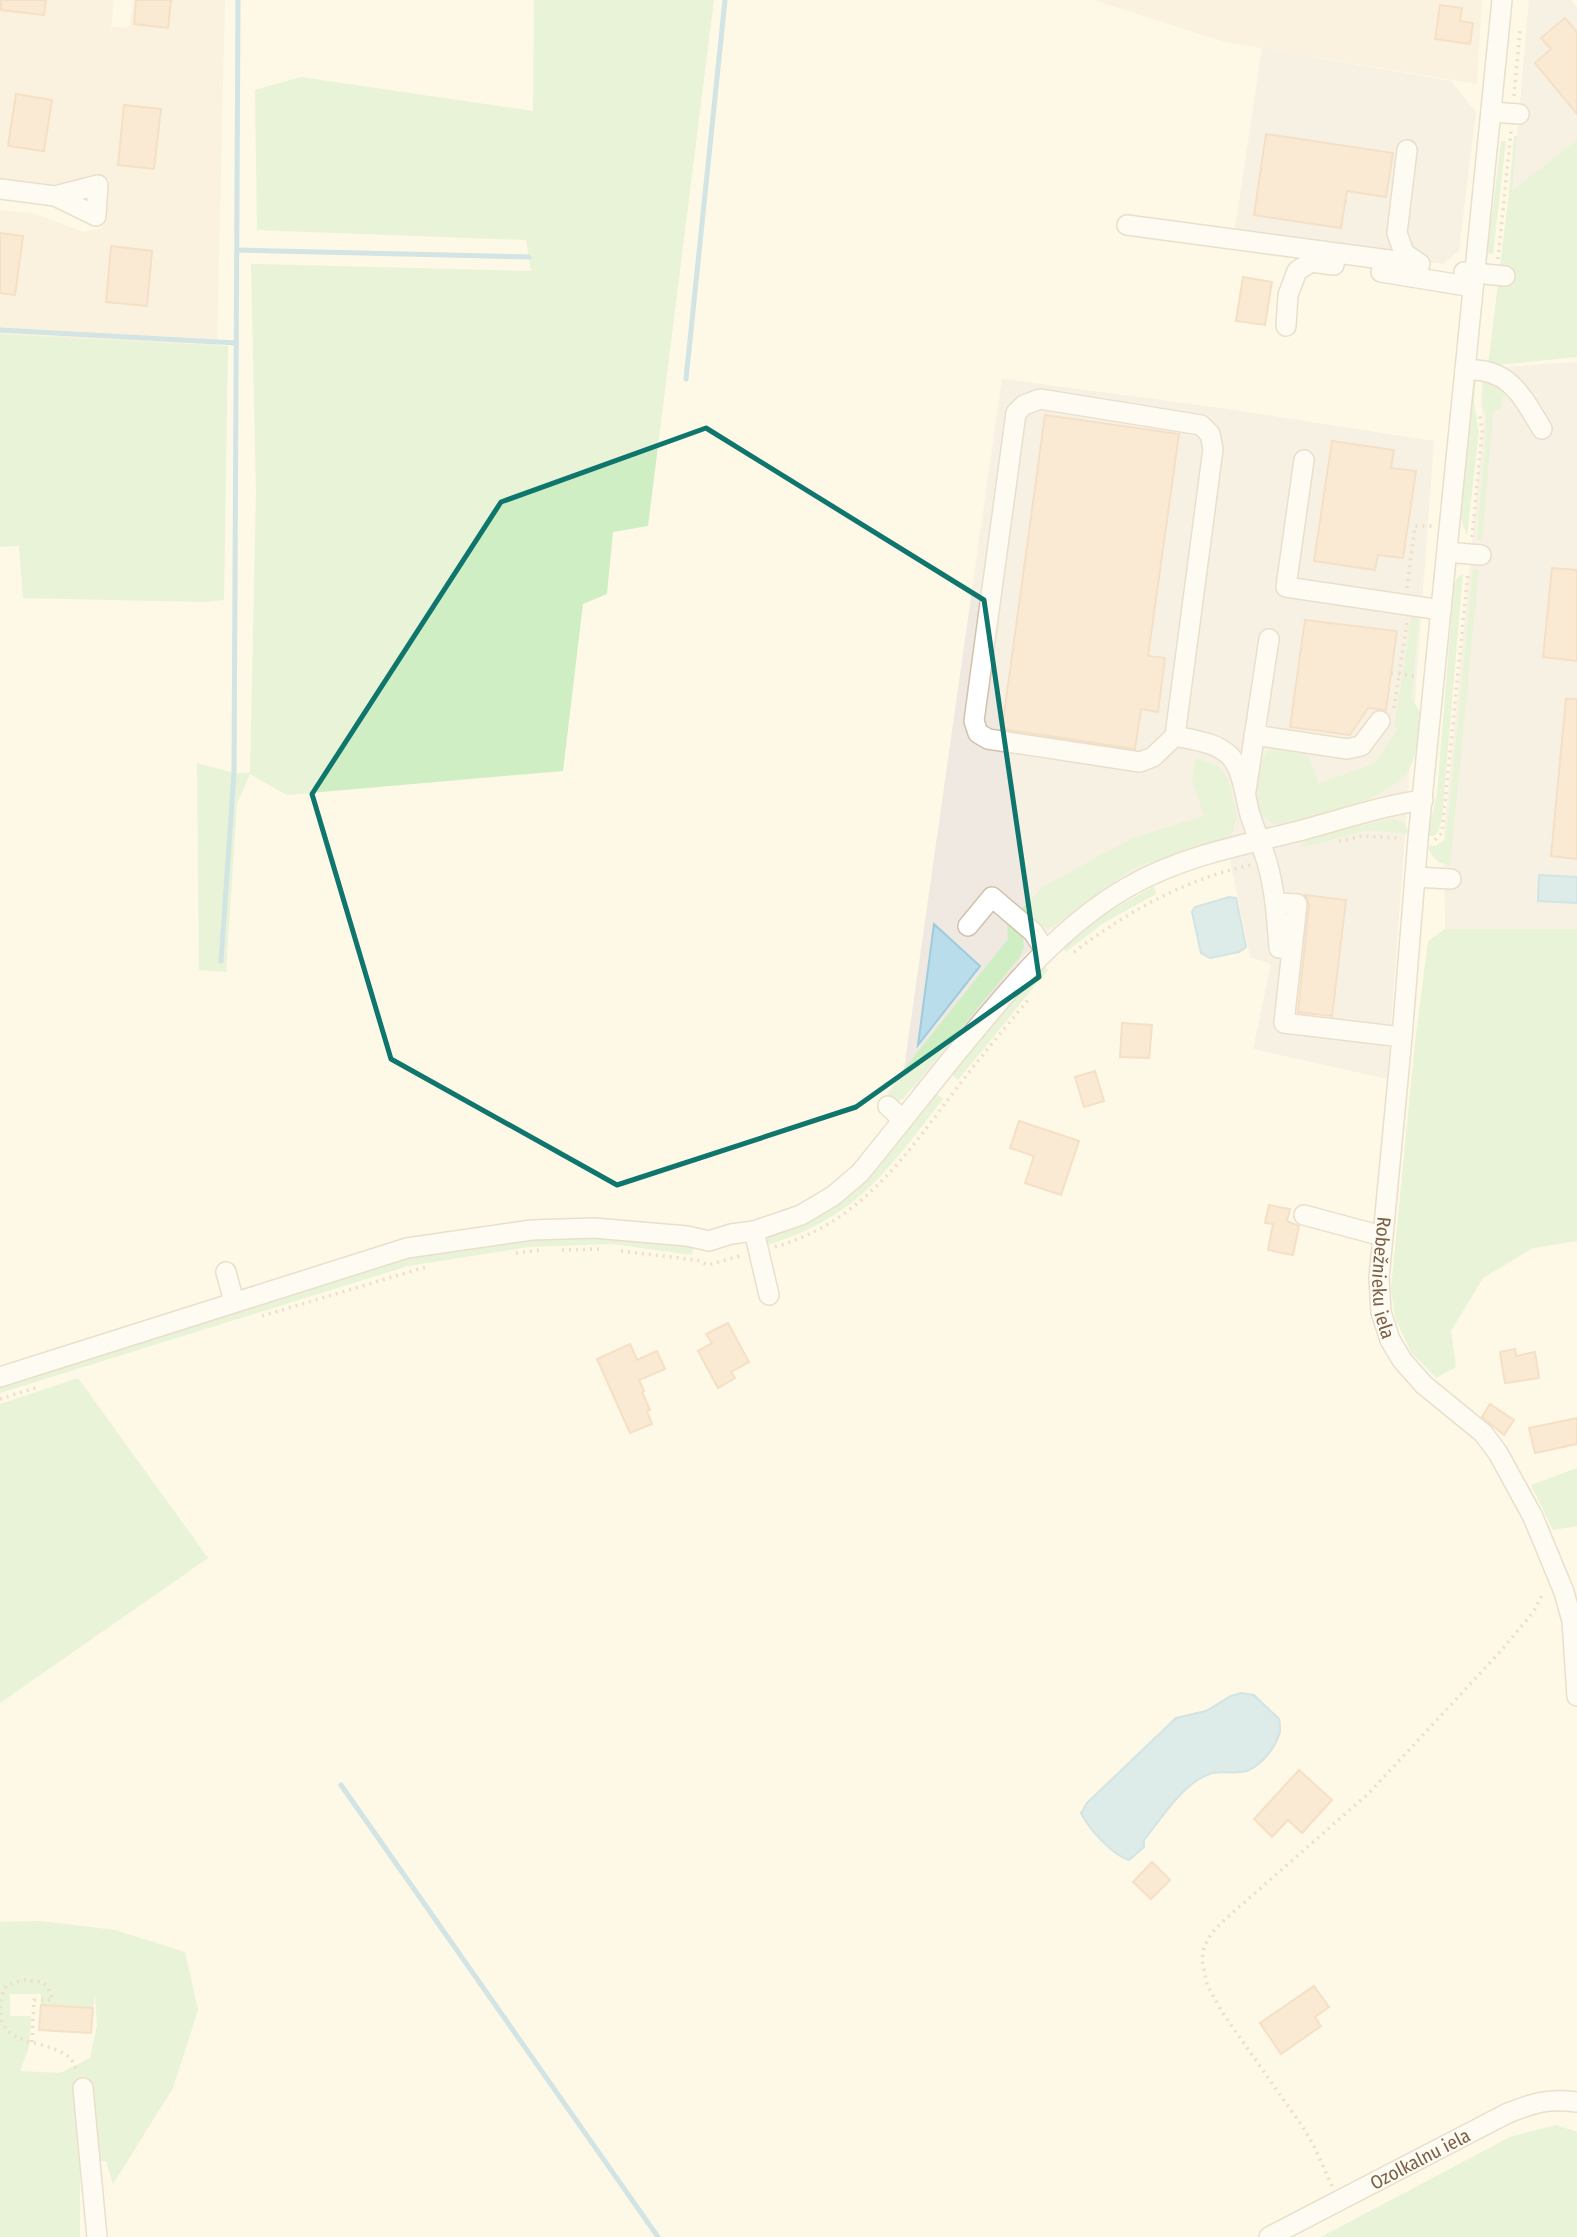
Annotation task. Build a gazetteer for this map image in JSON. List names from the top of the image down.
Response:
{
  "streets": {
    "street": ["Robežnieku iela", "Ozolkalnu iela"]
  }
}
